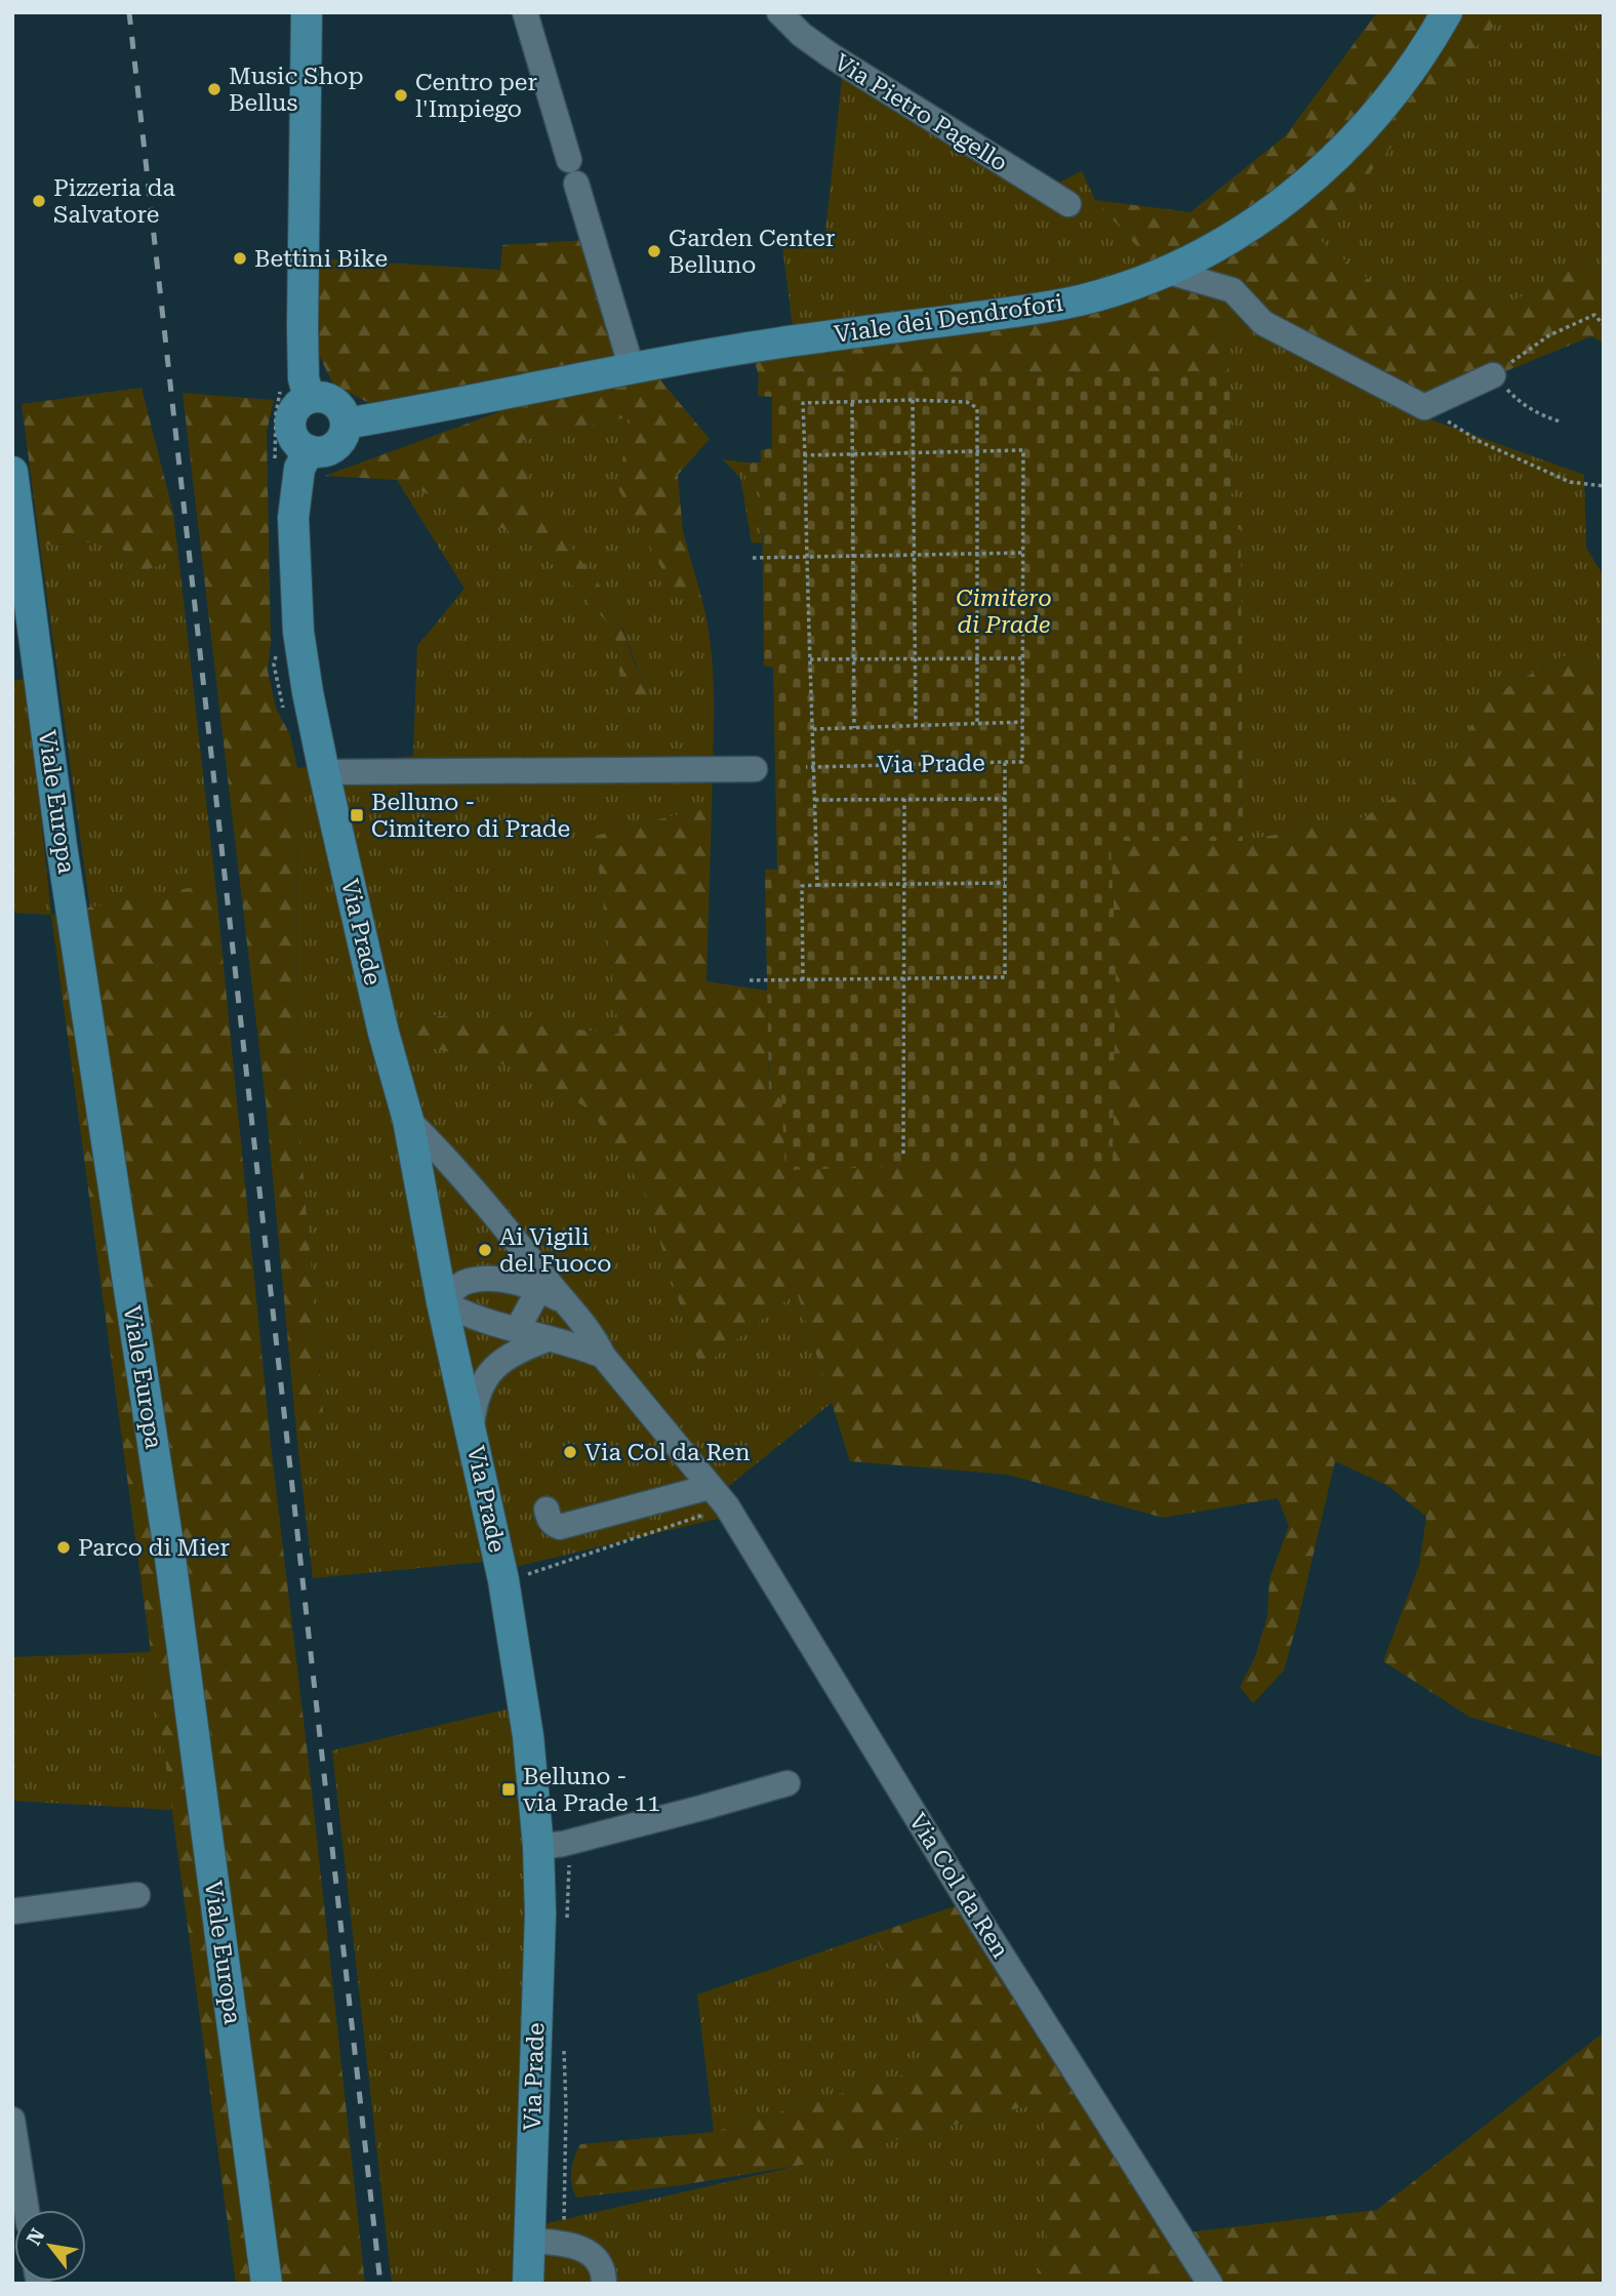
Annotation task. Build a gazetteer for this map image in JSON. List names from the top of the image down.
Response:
{
  "streets": {
    "main road": ["Viale dei Dendrofori", "Via Prade", "Viale Europa"],
    "street": ["Via Pietro Pagello", "Via Col da Ren"]
  },
  "crossings": [
    ["Viale dei Dendrofori", "Via Prade"],
    ["Via Prade", "Via Col da Ren"]
  ],
  "parks": ["Cimitero di Prade"],
  "places": {
    "other": [
      "Music Shop Bellus",
      "Centro per l'Impiego",
      "Pizzeria da Salvatore",
      "Garden Center Belluno",
      "Bettini Bike",
      "Ai Vigili del Fuoco",
      "Via Col da Ren",
      "Parco di Mier"
    ],
    "transit": ["Belluno - Cimitero di Prade", "Belluno - via Prade 11"]
  },
  "north": "top left"
}
